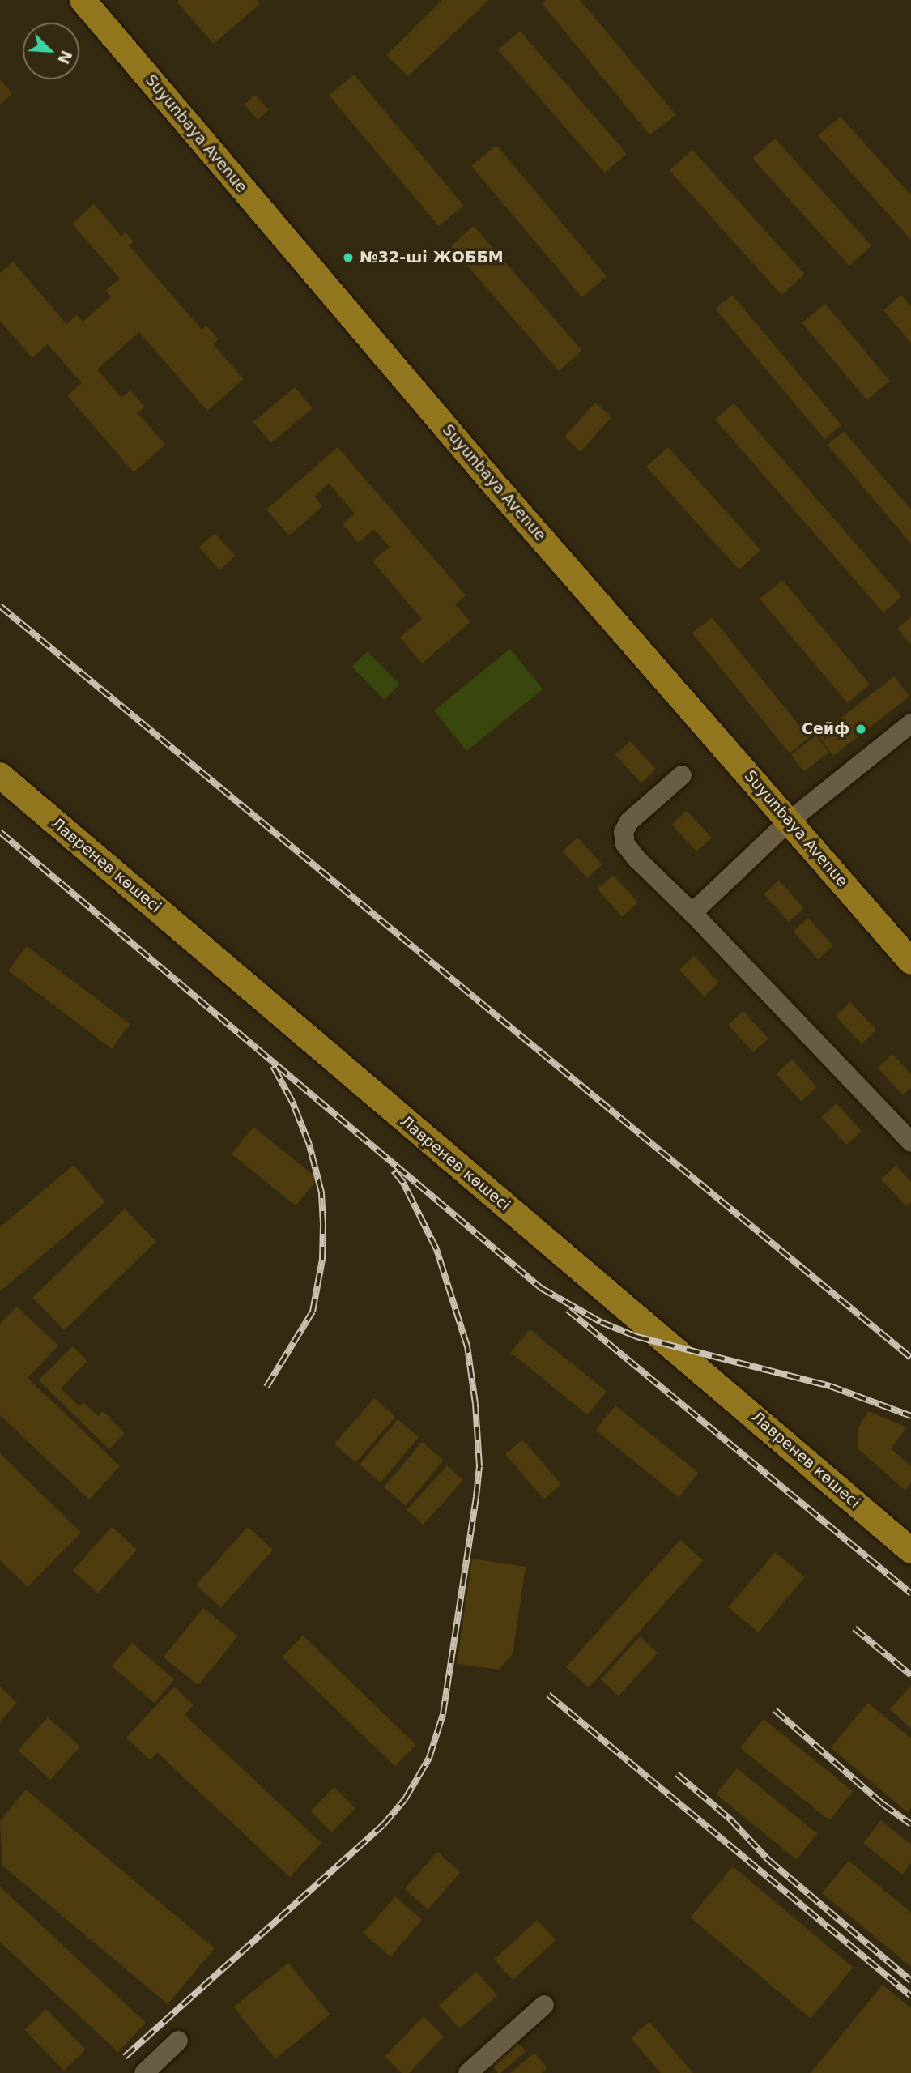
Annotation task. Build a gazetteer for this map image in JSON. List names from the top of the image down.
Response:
{
  "streets": {
    "main road": ["Suyunbaya Avenue", "Лавренев көшесі"]
  },
  "places": ["№32-ші ЖОББМ", "Сейф"],
  "north": "bottom right"
}
